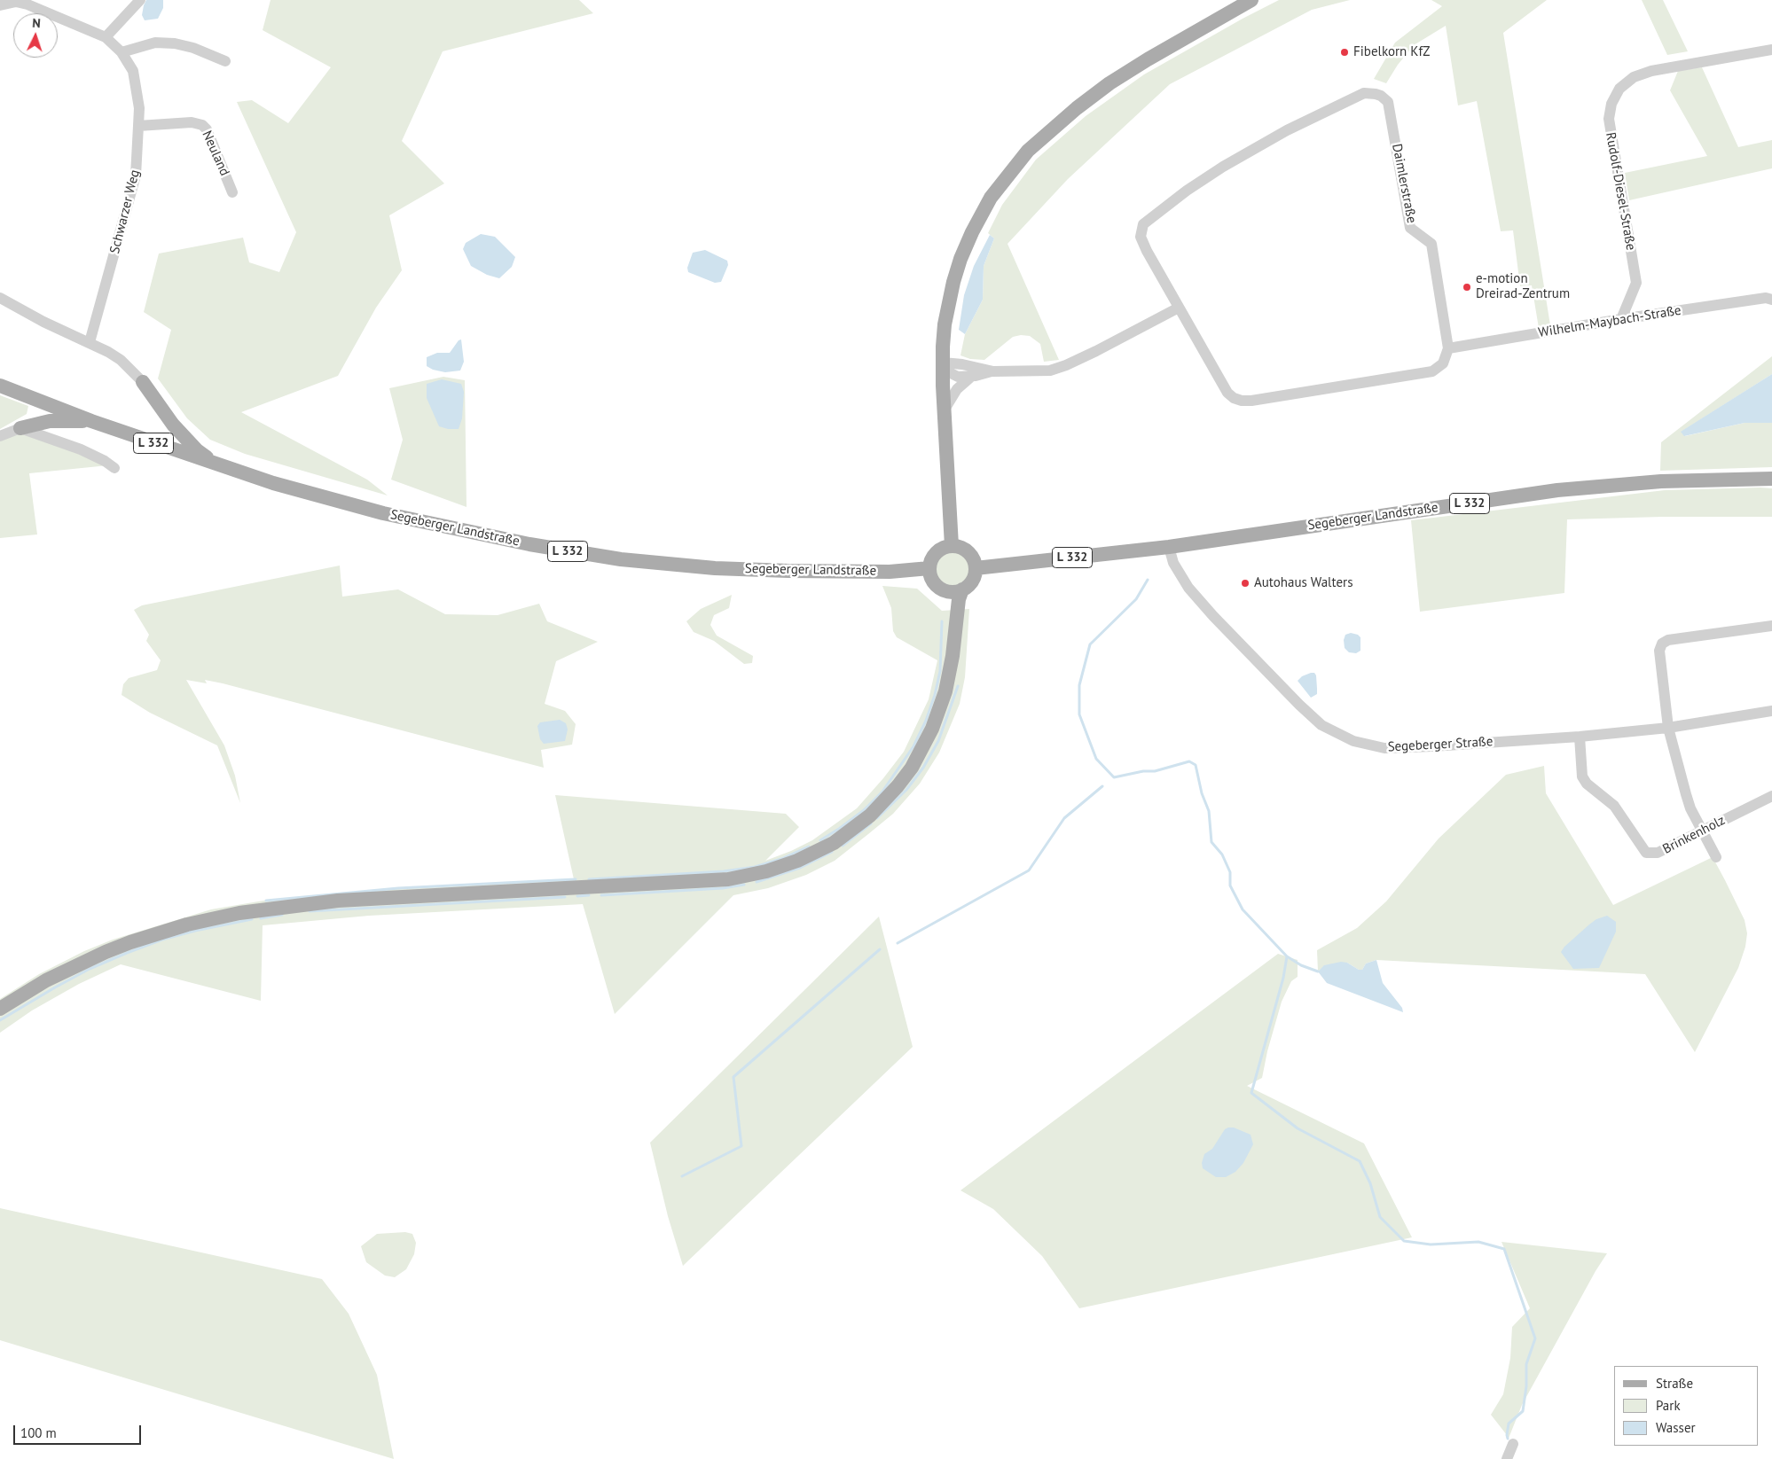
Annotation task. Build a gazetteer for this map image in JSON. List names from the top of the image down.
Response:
{
  "streets": {
    "main road": ["L 332", "Segeberger Landstraße"],
    "street": [
      "Neuland",
      "Daimlerstraße",
      "Rudolf-Diesel-Straße",
      "Schwarzer Weg",
      "Wilhelm-Maybach-Straße",
      "Segeberger Straße",
      "Brinkenholz"
    ]
  },
  "crossings": [
    ["Neuland", "Schwarzer Weg"],
    ["Daimlerstraße", "Wilhelm-Maybach-Straße"],
    ["Rudolf-Diesel-Straße", "Wilhelm-Maybach-Straße"],
    ["Segeberger Landstraße", "Segeberger Straße"],
    ["Segeberger Straße", "Brinkenholz"]
  ],
  "places": ["Fibelkorn KfZ", "e-motion Dreirad-Zentrum", "Autohaus Walters"],
  "legend": ["Straße", "Park", "Wasser"],
  "scale_bar": "100 m",
  "north": "top"
}
